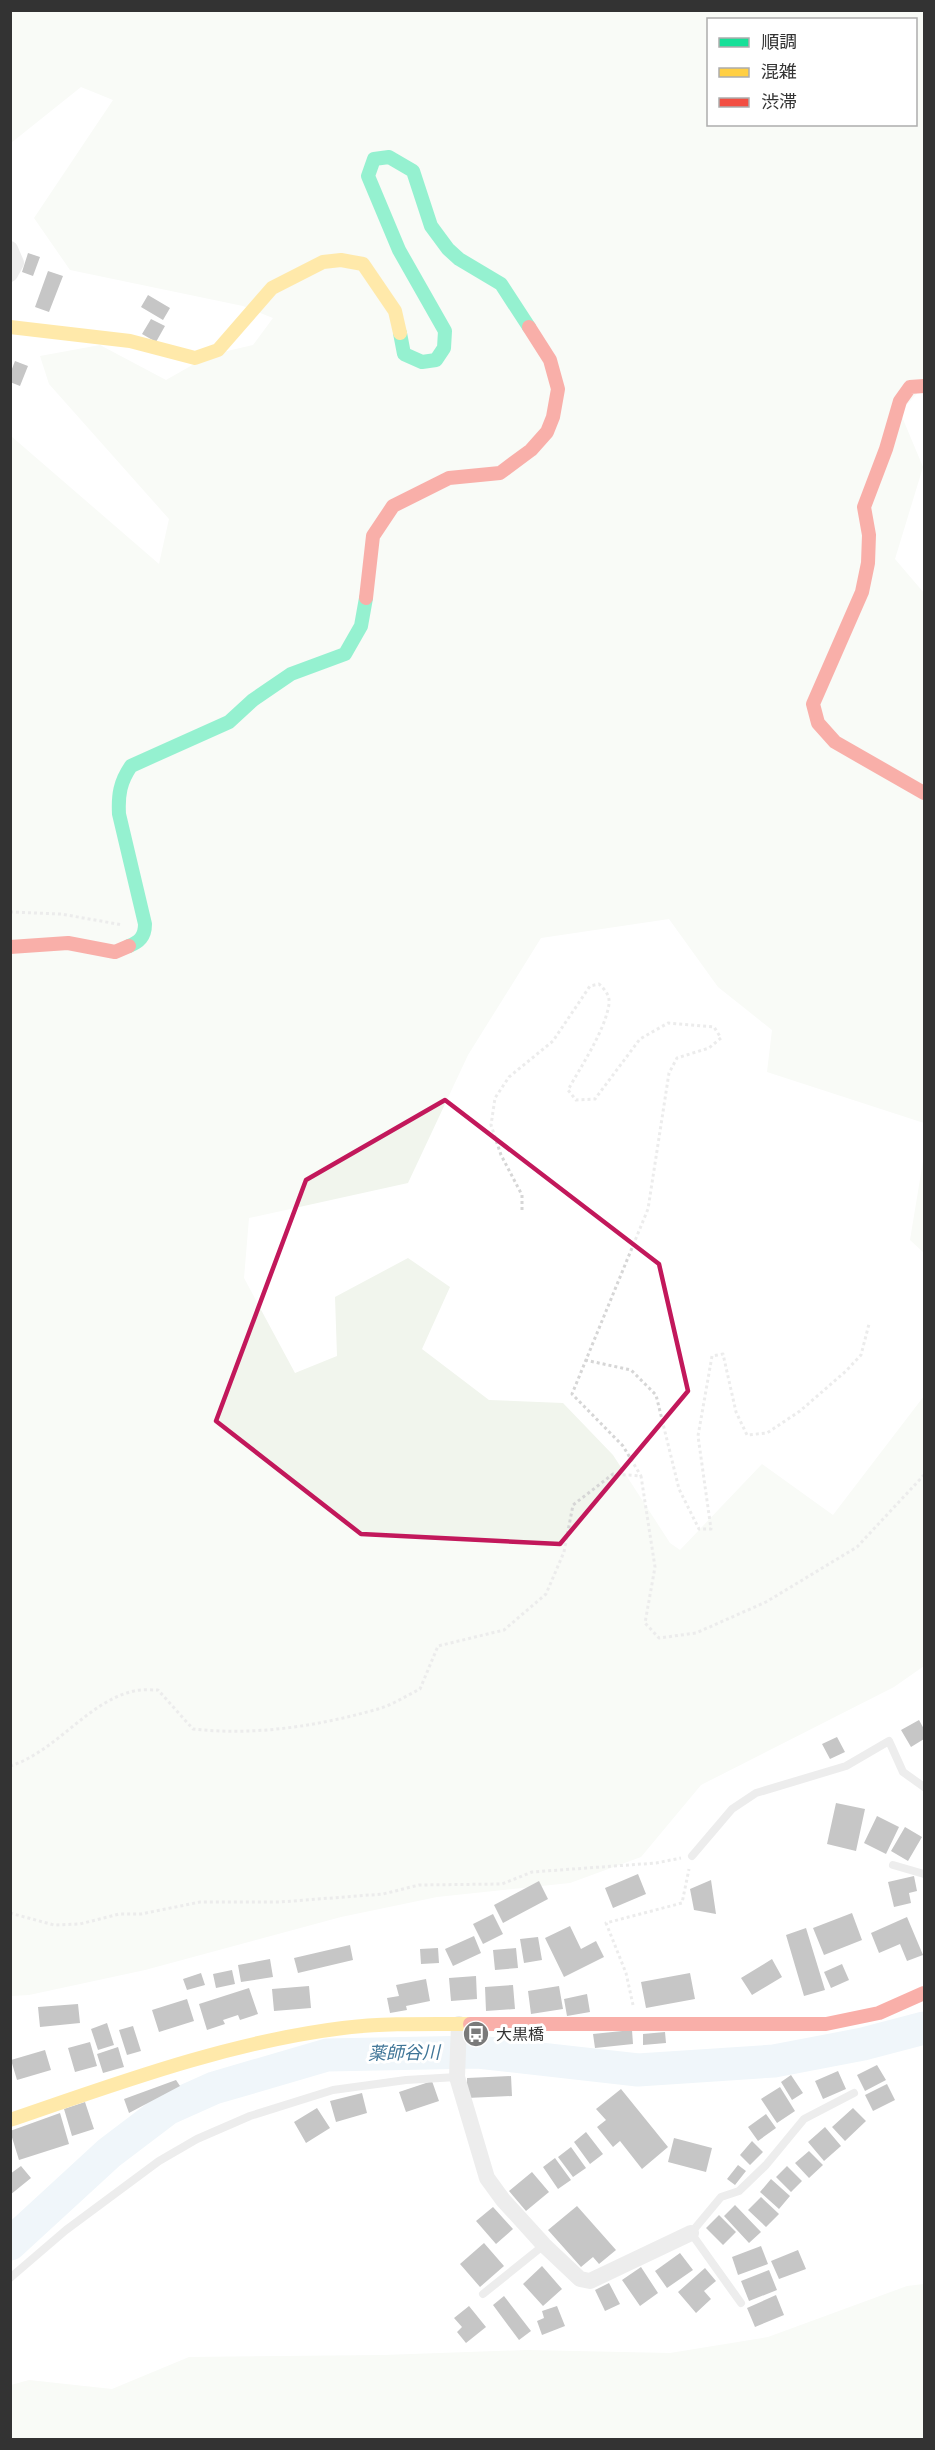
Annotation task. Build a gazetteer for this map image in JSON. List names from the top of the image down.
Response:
{
  "water": ["薬師谷川"],
  "places": {
    "bus stop": ["大黒橋"]
  },
  "legend": ["順調", "混雑", "渋滞"]
}
